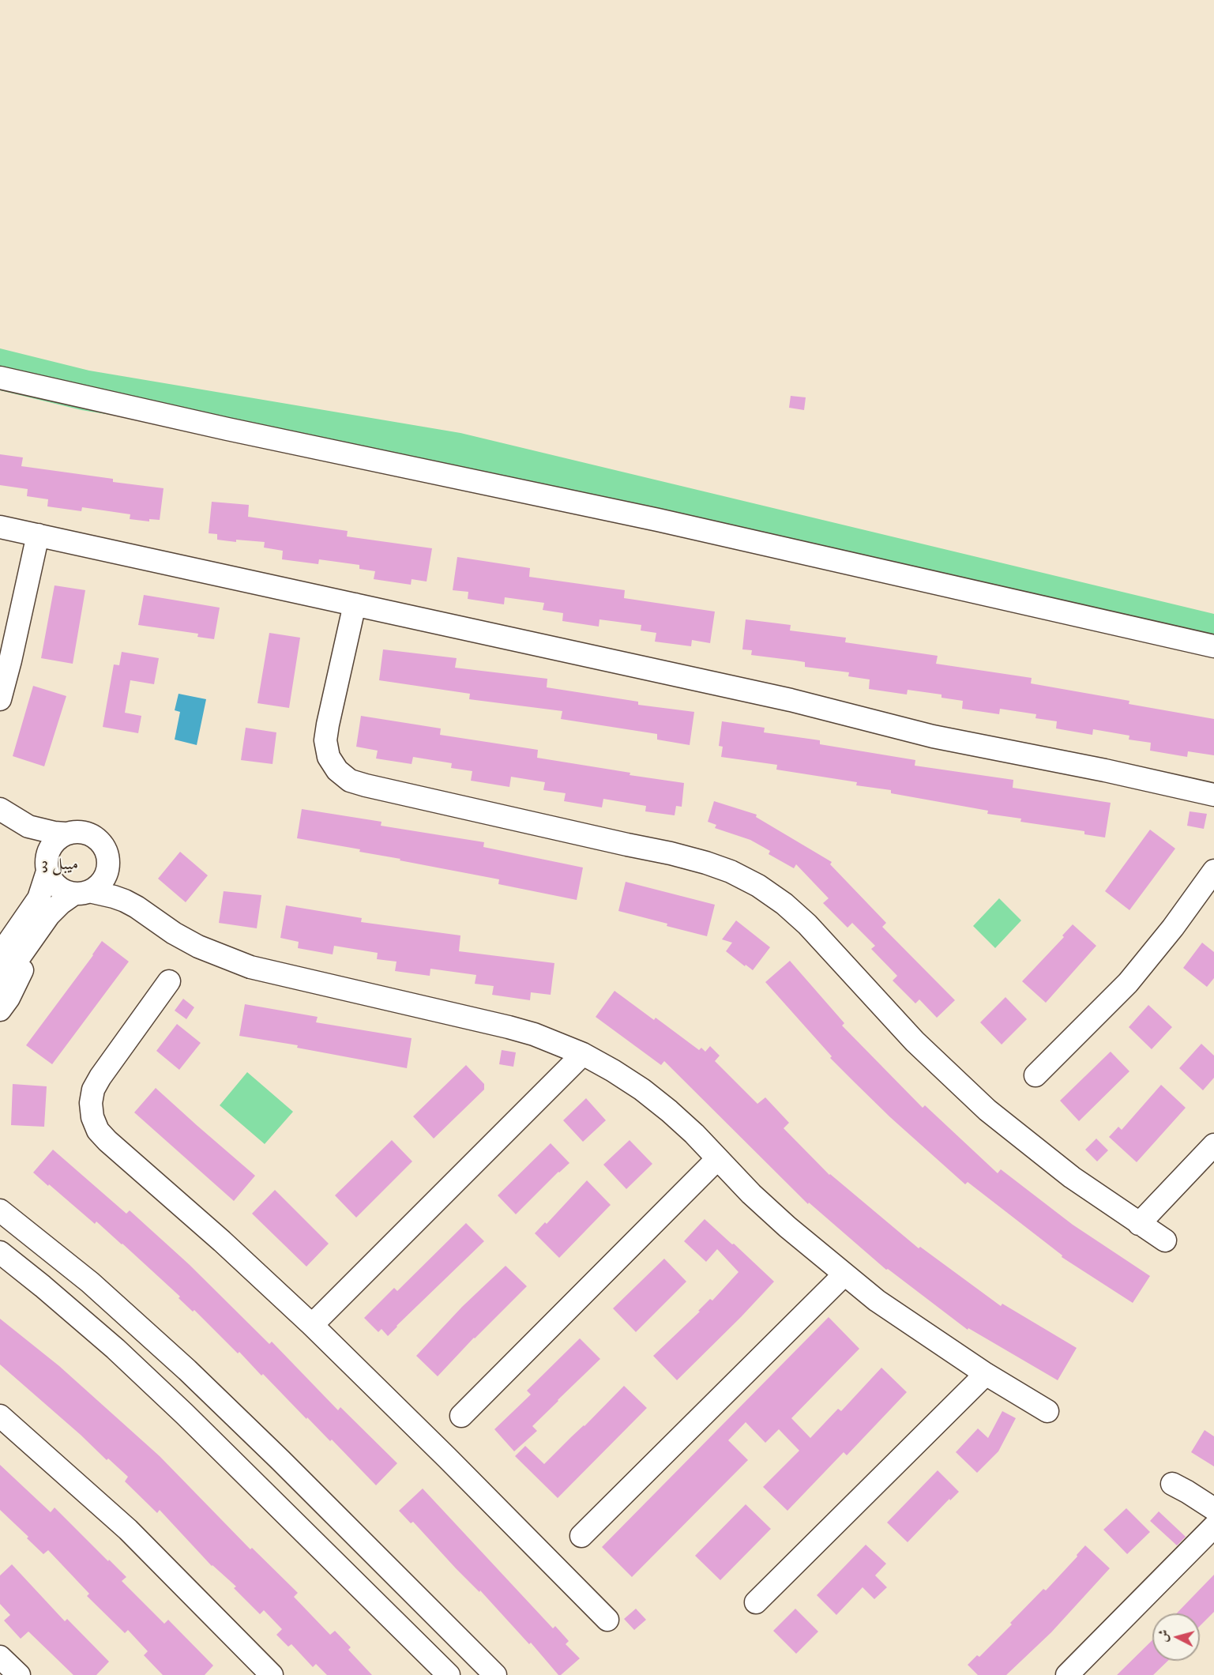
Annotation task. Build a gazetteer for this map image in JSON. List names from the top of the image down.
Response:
{
  "districts": ["ميبل 3"],
  "north": "left"
}
